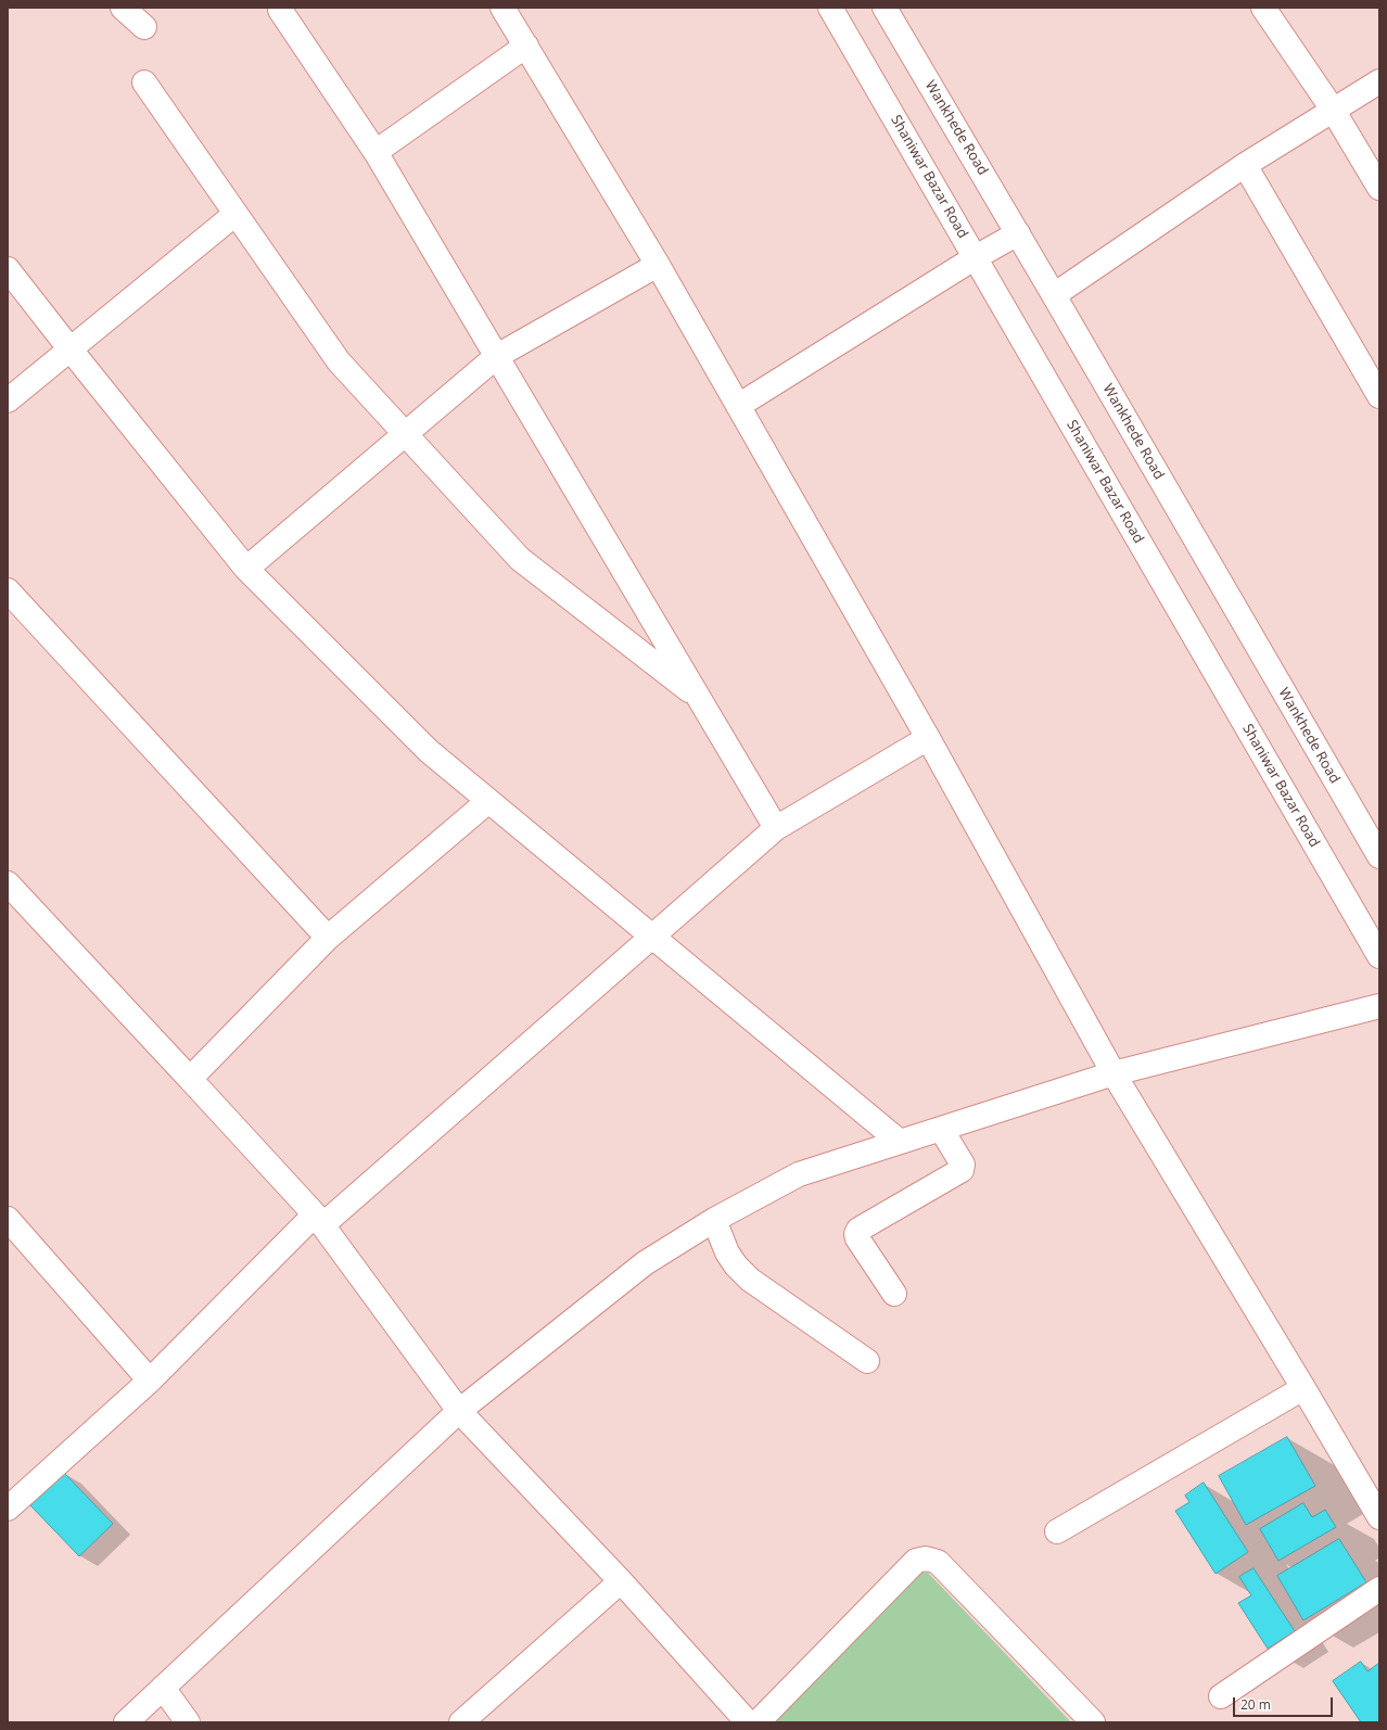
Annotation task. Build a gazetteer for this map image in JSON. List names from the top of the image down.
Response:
{
  "streets": {
    "street": ["Wankhede Road", "Shaniwar Bazar Road"]
  },
  "scale_bar": "20 m"
}
